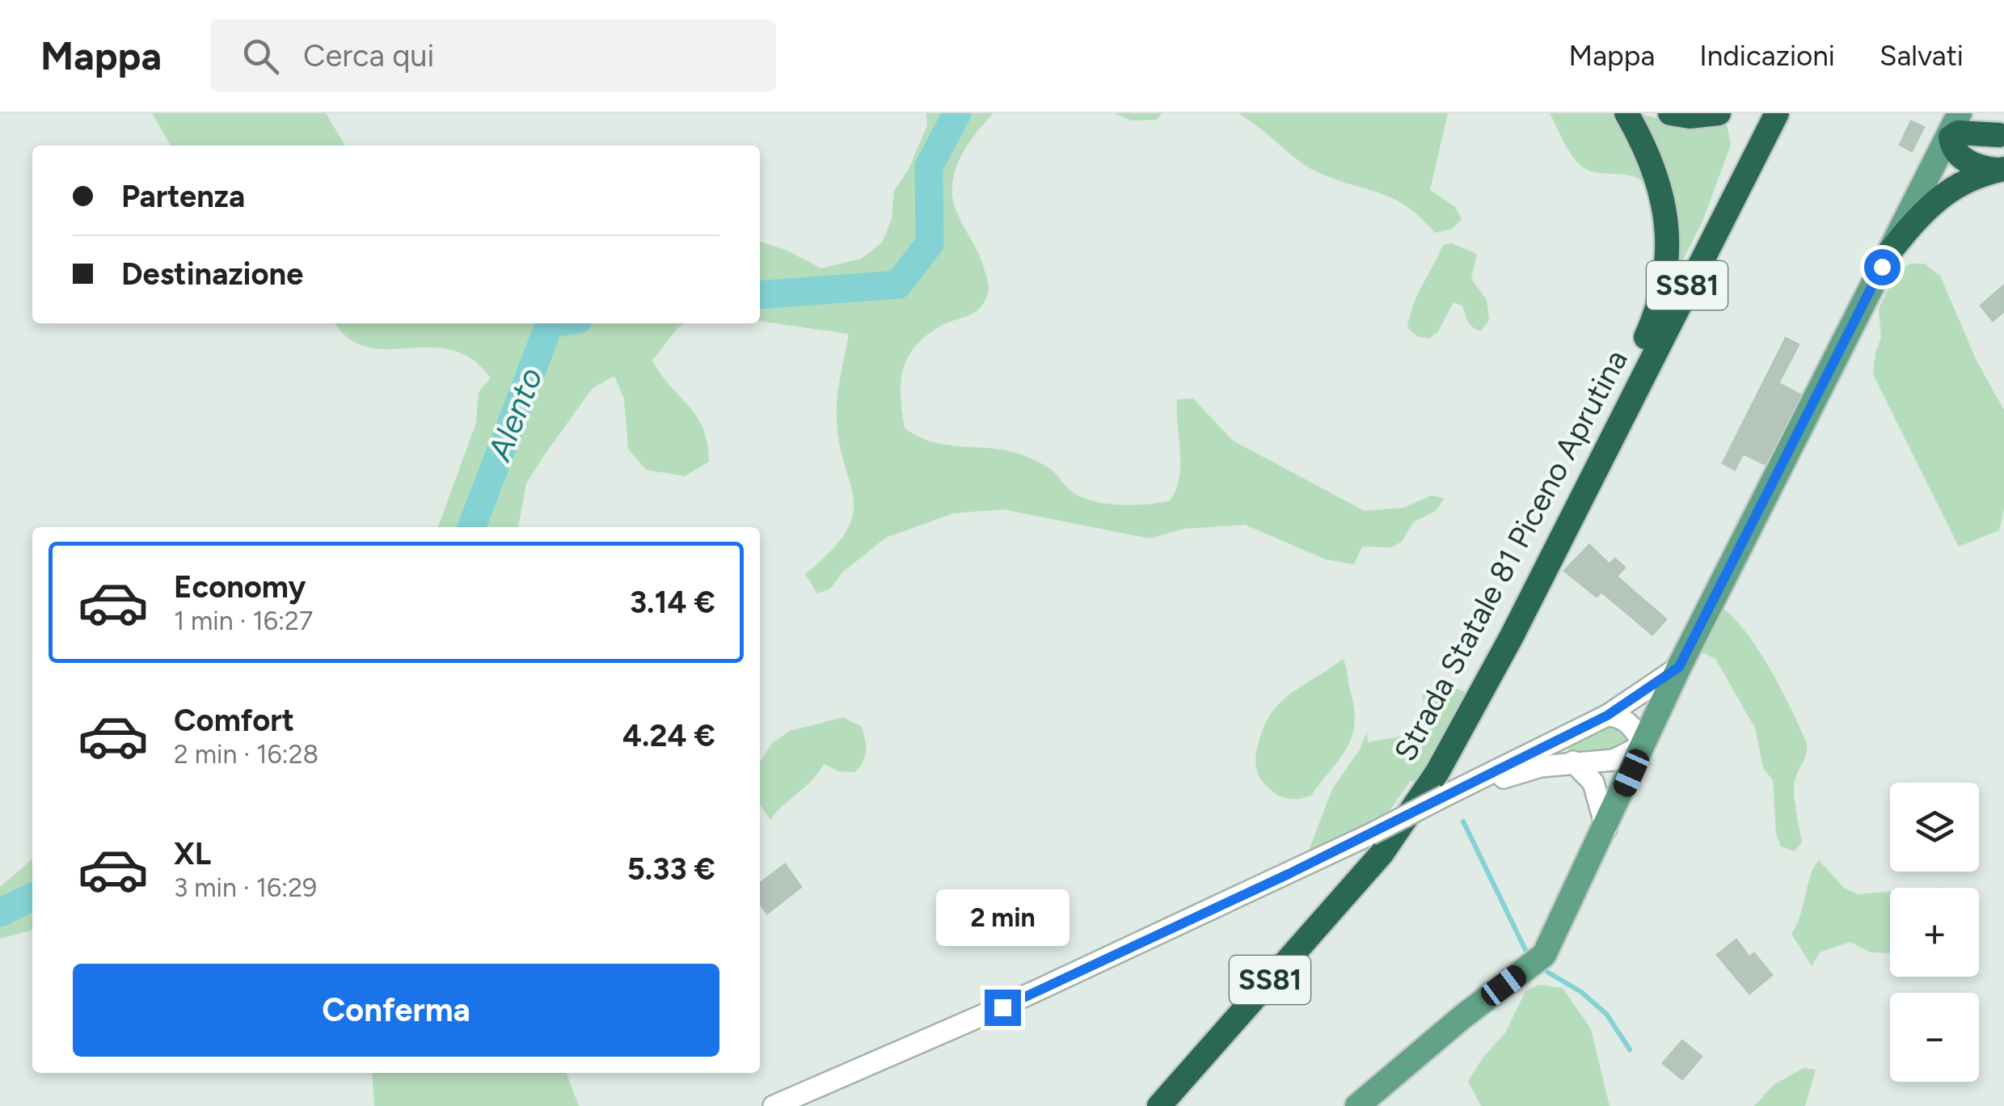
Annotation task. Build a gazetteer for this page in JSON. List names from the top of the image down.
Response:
{
  "streets": {
    "highway": ["SS81", "Strada Statale 81 Piceno Aprutina"]
  },
  "water": ["Alento"],
  "page": {
    "header": "Mappa",
    "search": "Cerca qui",
    "nav": ["Mappa", "Indicazioni", "Salvati"],
    "banner": ["Partenza", "Destinazione"],
    "list": [
      {
        "name": "Economy",
        "note": "1 min · 16:27",
        "value": "3.14 €"
      },
      {
        "name": "Comfort",
        "note": "2 min · 16:28",
        "value": "4.24 €"
      },
      {
        "name": "XL",
        "note": "3 min · 16:29",
        "value": "5.33 €"
      }
    ],
    "map_buttons": ["+", "−"],
    "bubble": "2 min",
    "buttons": "Conferma"
  }
}
